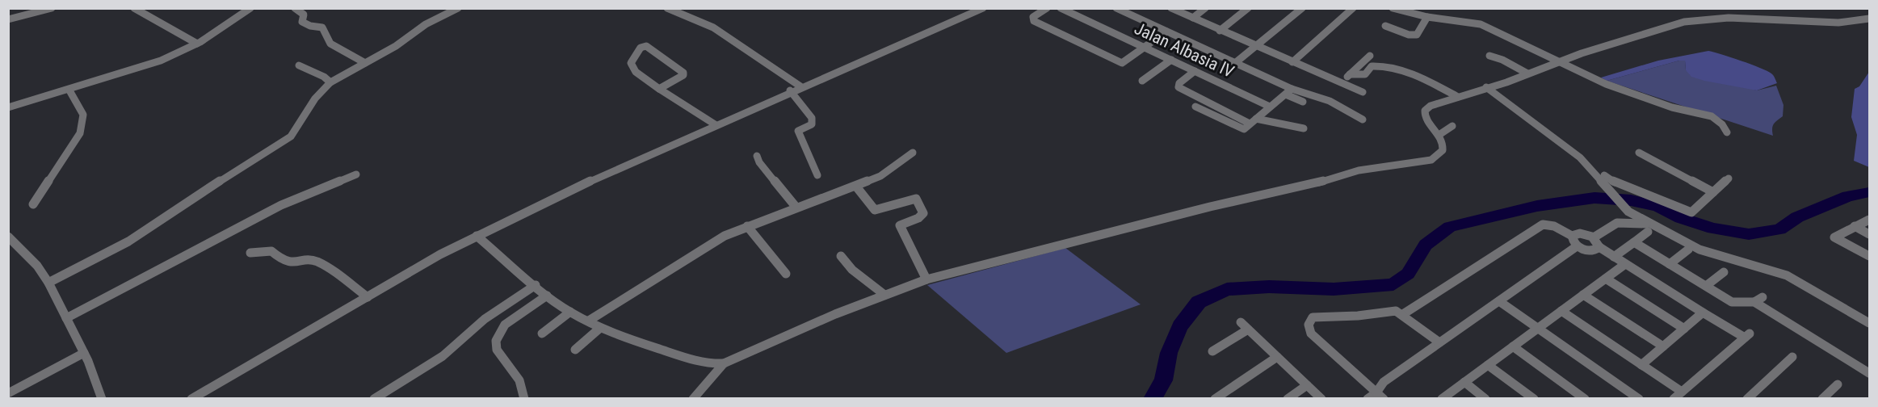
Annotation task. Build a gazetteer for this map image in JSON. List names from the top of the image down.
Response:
{
  "streets": {
    "street": ["Jalan Albasia lV"]
  }
}
